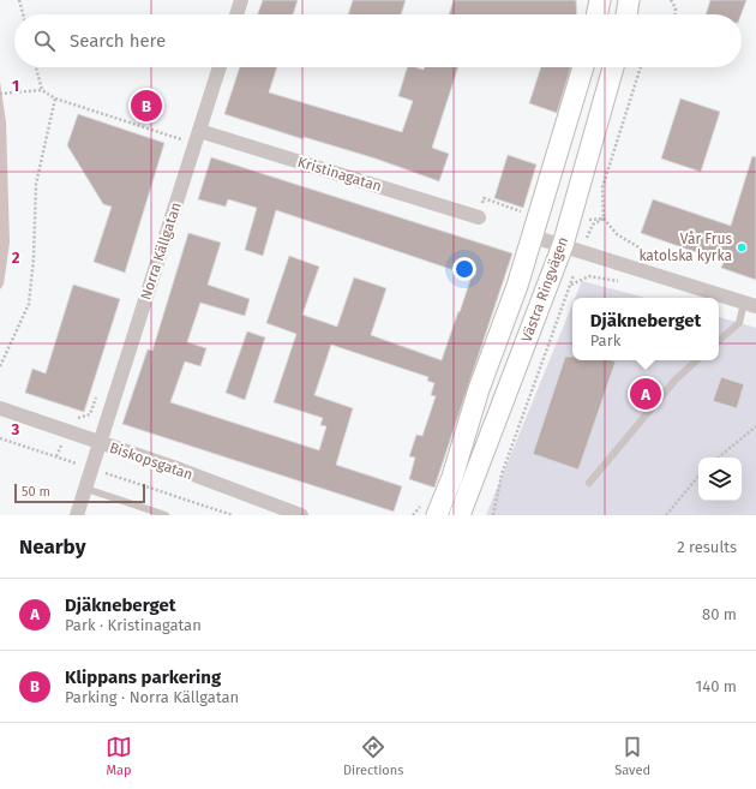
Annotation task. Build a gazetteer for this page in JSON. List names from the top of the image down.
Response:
{
  "streets": {
    "main road": ["Västra Ringvägen"],
    "street": ["Kristinagatan", "Norra Källgatan", "Biskopsgatan"]
  },
  "crossings": [
    ["Kristinagatan", "Norra Källgatan"],
    ["Norra Källgatan", "Biskopsgatan"]
  ],
  "places": ["Vår Frus katolska kyrka"],
  "scale_bar": "50 m",
  "page": {
    "search": "Search here",
    "pins": ["B", "A"],
    "popup": ["Djäkneberget", "Park"],
    "scale": "50 m",
    "heading": ["Nearby", "2 results"],
    "list": [
      {
        "mark": "A",
        "name": "Djäkneberget",
        "note": "Park · Kristinagatan",
        "value": "80 m"
      },
      {
        "mark": "B",
        "name": "Klippans parkering",
        "note": "Parking · Norra Källgatan",
        "value": "140 m"
      }
    ],
    "nav": ["Map", "Directions", "Saved"]
  },
  "grid": {
    "rows": ["1", "2", "3"]
  }
}
